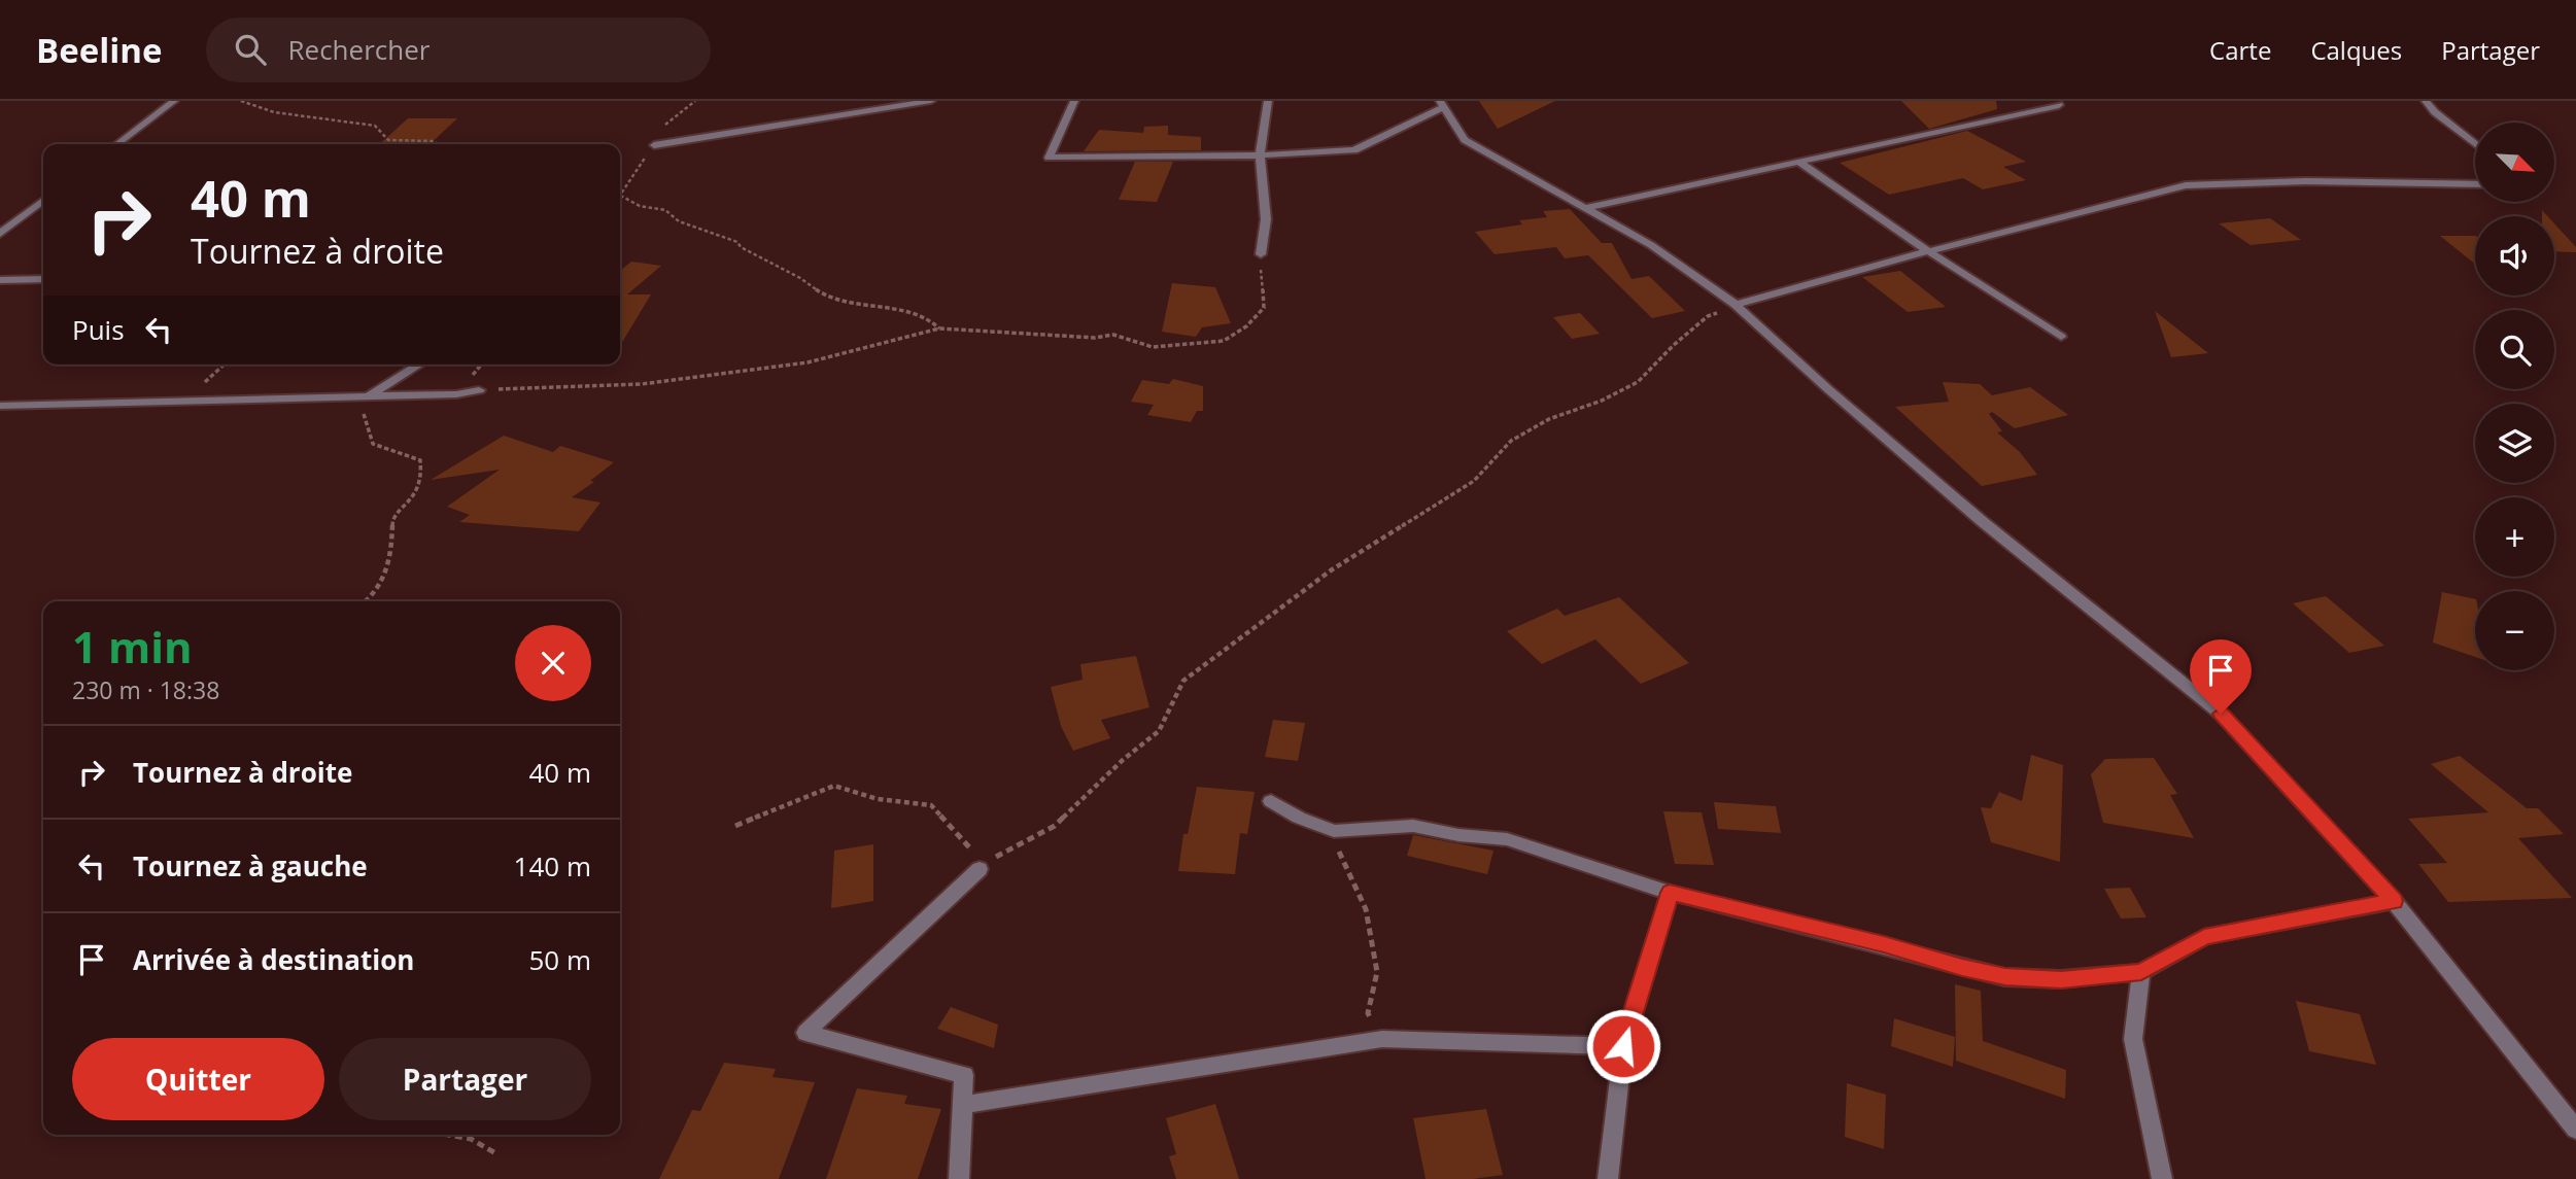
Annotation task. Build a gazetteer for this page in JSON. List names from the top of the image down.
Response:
{
  "north": "bottom right",
  "page": {
    "header": "Beeline",
    "search": "Rechercher",
    "nav": ["Carte", "Calques", "Partager"],
    "map_buttons": ["+", "−"],
    "turn": ["40 m", "Tournez à droite"],
    "then": "Puis",
    "heading": ["1 min", "230 m · 18:38"],
    "list": [
      {
        "name": "Tournez à droite",
        "value": "40 m"
      },
      {
        "name": "Tournez à gauche",
        "value": "140 m"
      },
      {
        "name": "Arrivée à destination",
        "value": "50 m"
      }
    ],
    "buttons": ["Quitter", "Partager"]
  }
}
